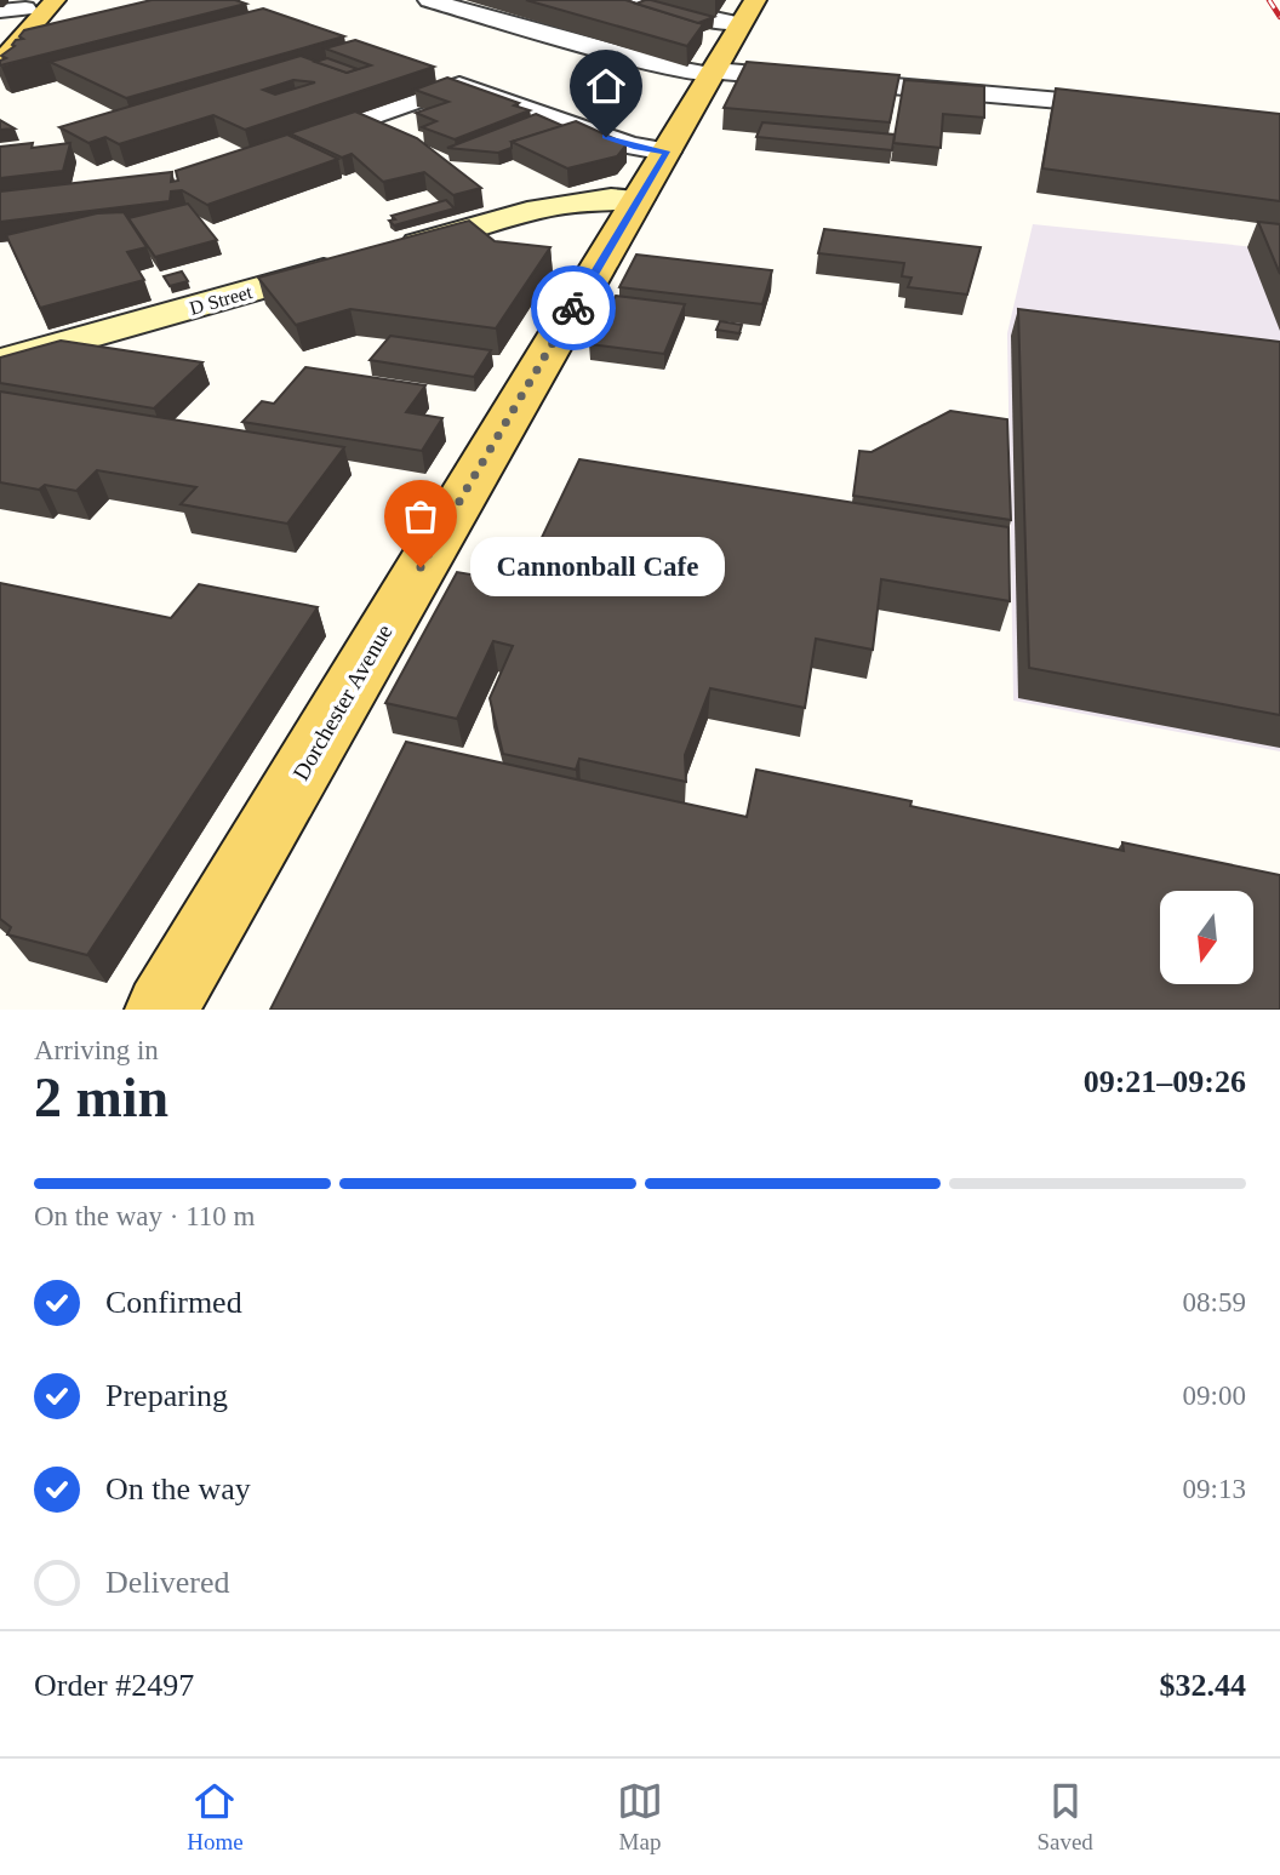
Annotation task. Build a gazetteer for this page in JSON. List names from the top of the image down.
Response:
{
  "streets": {
    "main road": ["D Street", "Dorchester Avenue"]
  },
  "crossings": [
    ["D Street", "Dorchester Avenue"]
  ],
  "places": ["Cannonball Cafe"],
  "north": "bottom",
  "page": {
    "bubble": "Cannonball Cafe",
    "heading": ["2 min", "Arriving in", "09:21–09:26"],
    "panel": ["Order #2497", "$32.44"],
    "bar": "On the way · 110 m",
    "list": [
      ["Confirmed", "08:59"],
      ["Preparing", "09:00"],
      ["On the way", "09:13"],
      "Delivered"
    ],
    "tabs": ["Home", "Map", "Saved"]
  }
}
